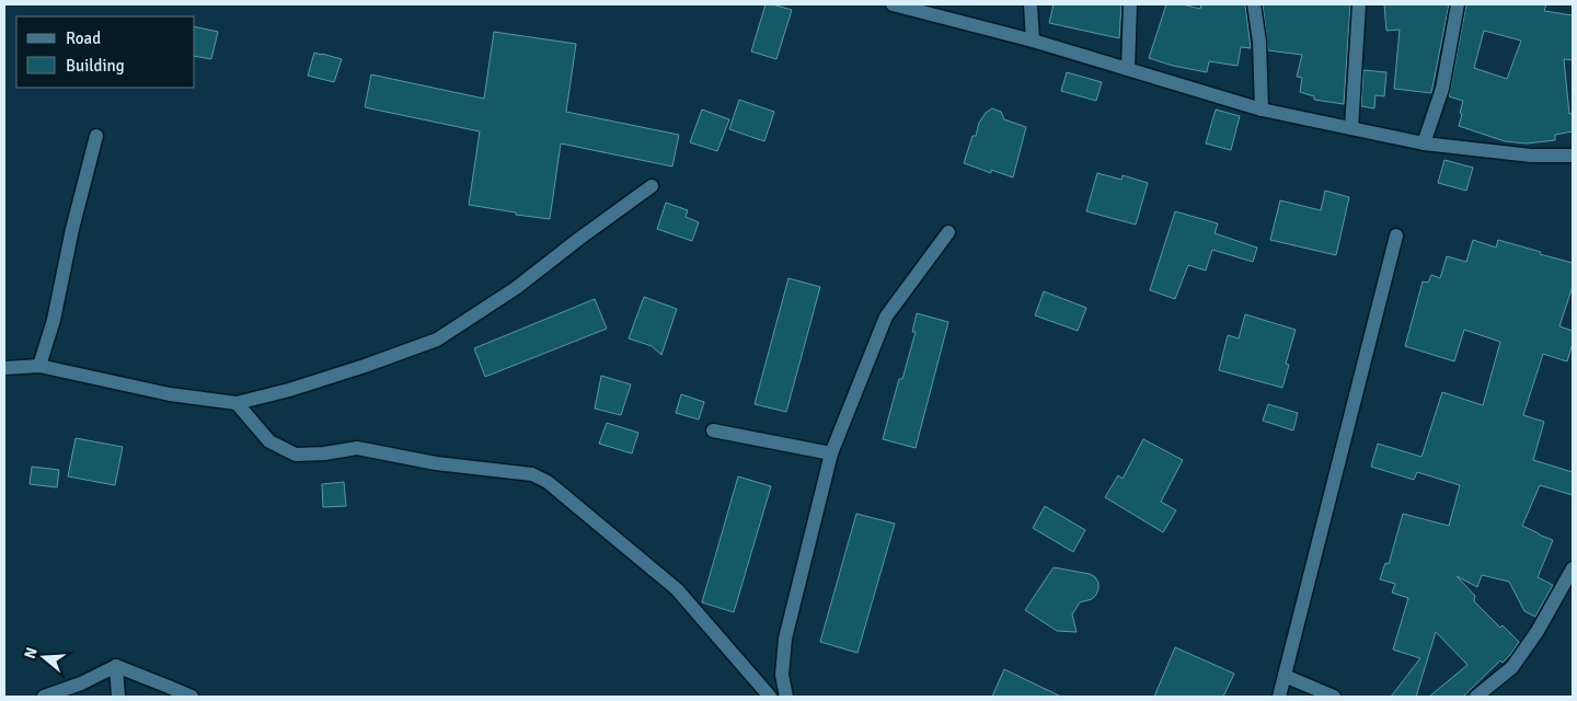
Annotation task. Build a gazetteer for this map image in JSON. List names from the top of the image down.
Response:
{
  "legend": ["Road", "Building"],
  "north": "left"
}
